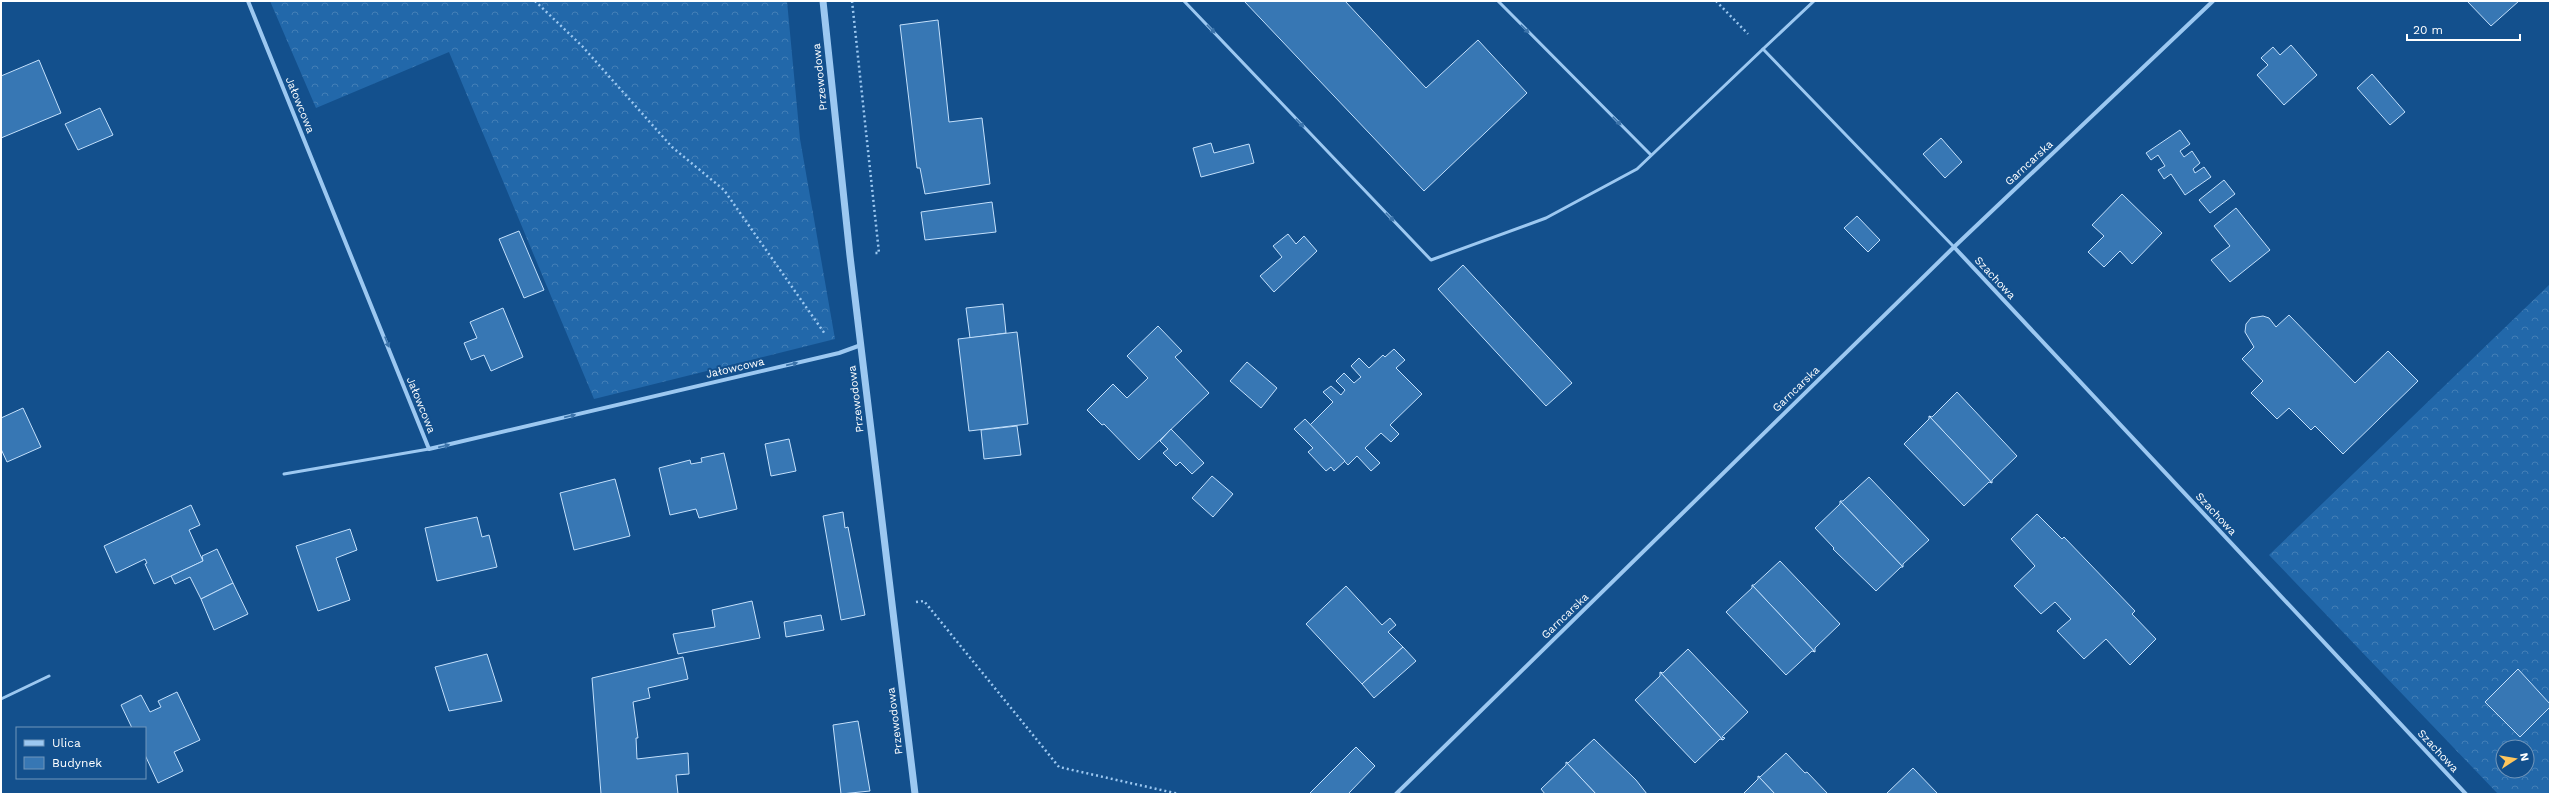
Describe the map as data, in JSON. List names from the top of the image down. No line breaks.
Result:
{"streets":{"street":["Przewodowa","Jałowcowa","Garncarska","Szachowa"]},"crossings":[["Przewodowa","Jałowcowa"],["Garncarska","Szachowa"]],"legend":["Ulica","Budynek"],"scale_bar":"20 m","north":"right"}
